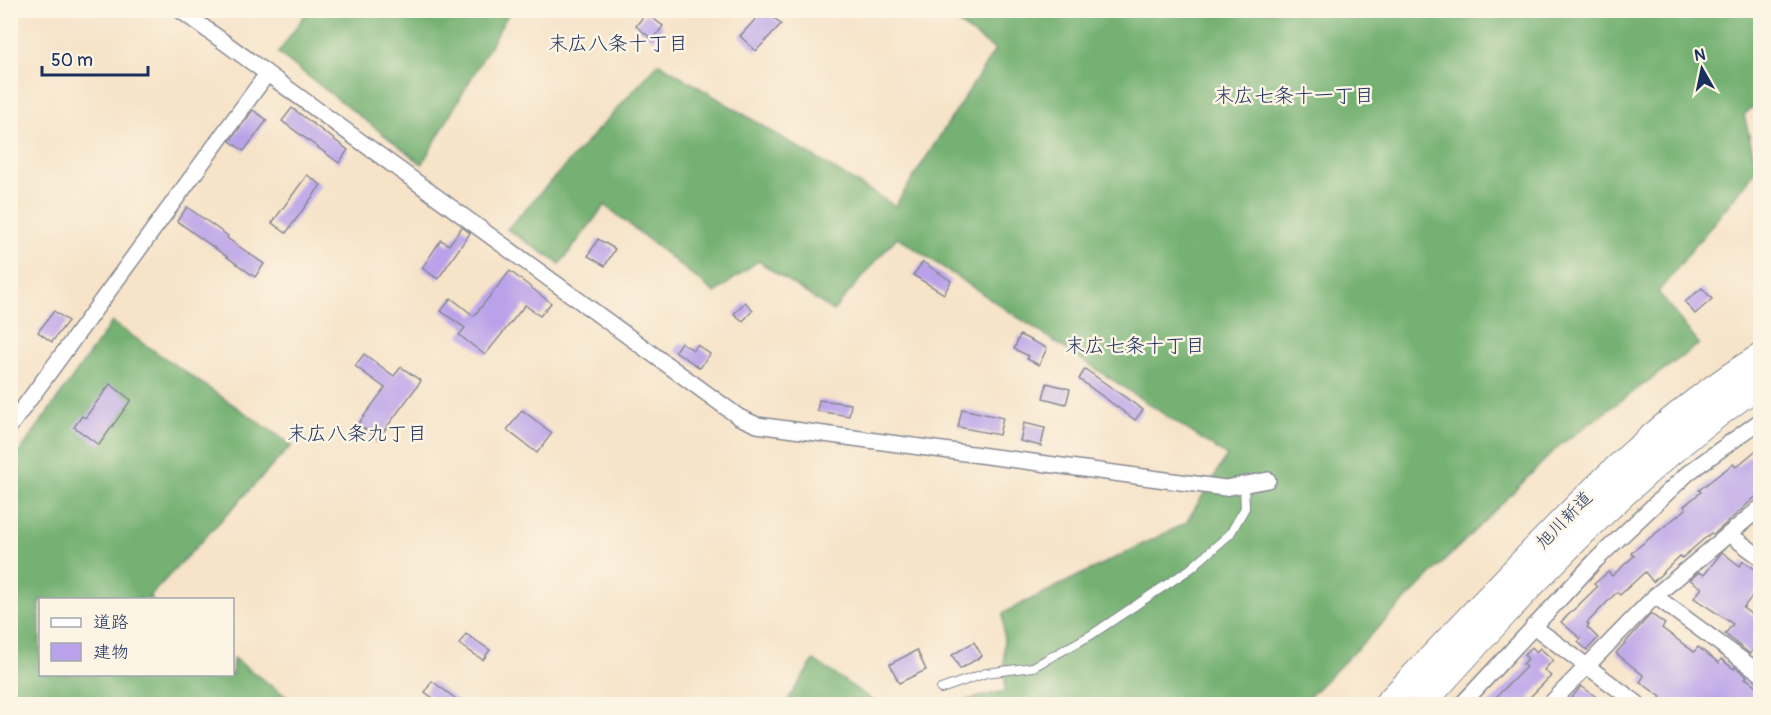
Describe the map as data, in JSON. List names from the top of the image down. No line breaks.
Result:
{"streets":{"highway":["旭川新道"]},"districts":["末広八条十丁目","末広七条十一丁目","末広七条十丁目","末広八条九丁目"],"legend":["道路","建物"],"scale_bar":"50 m","north":"top"}
